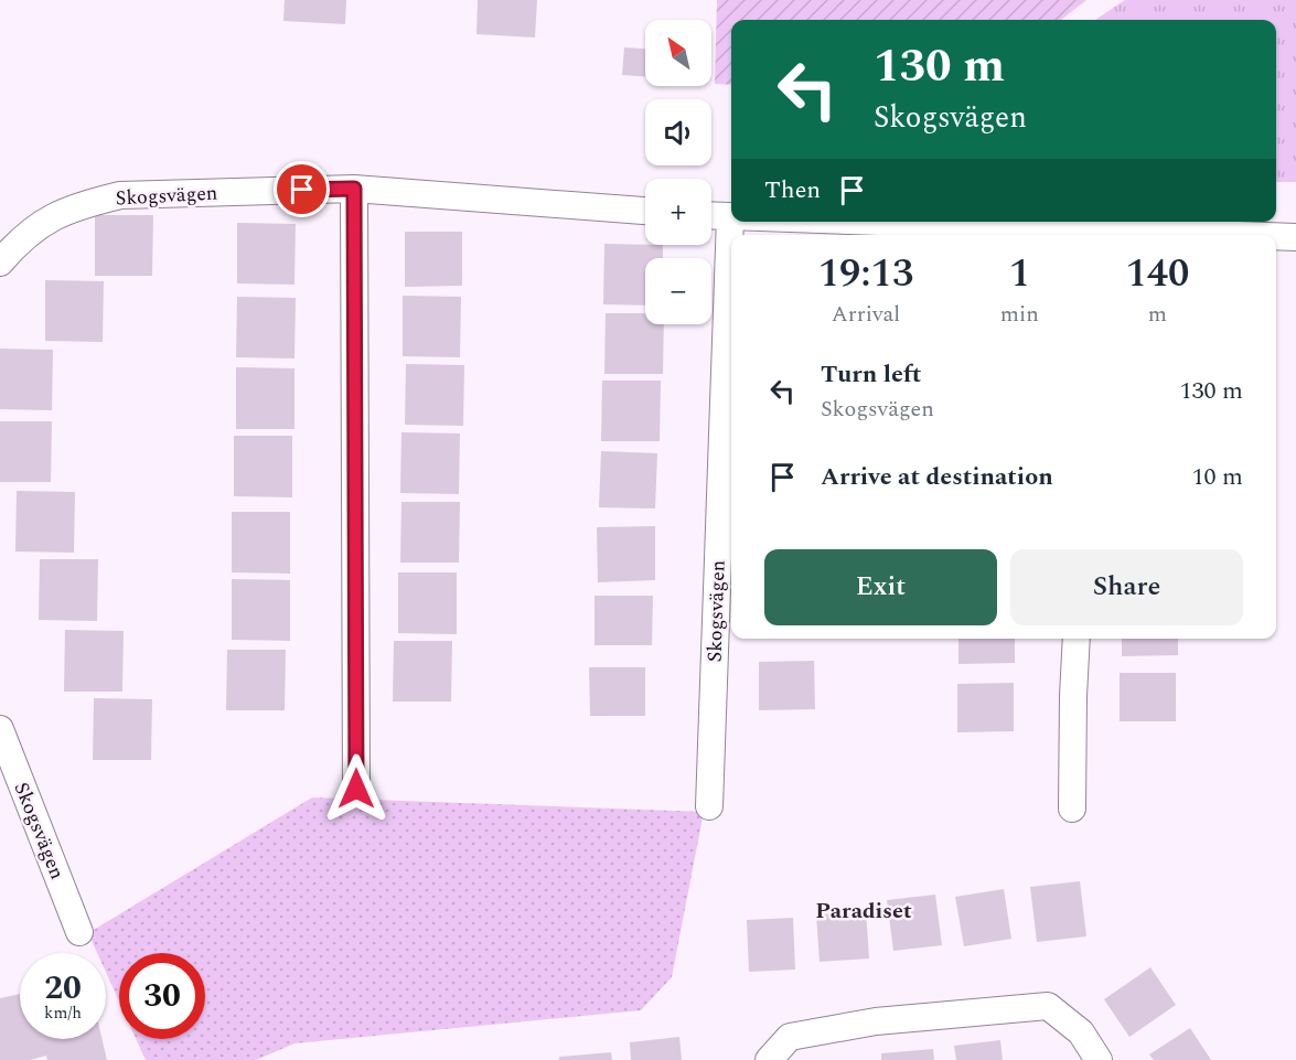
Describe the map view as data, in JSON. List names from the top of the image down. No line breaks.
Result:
{"streets":{"street":["Skogsvägen"]},"districts":["Paradiset"],"north":"top left","page":{"map_buttons":["+","−"],"turn":["130 m","Skogsvägen"],"then":"Then","eta":["19:13","Arrival","1","min","140","m"],"list":[{"name":"Turn left","note":"Skogsvägen","value":"130 m"},{"name":"Arrive at destination","value":"10 m"}],"buttons":["Exit","Share"],"speed":"20 km/h","limit":"30"}}
